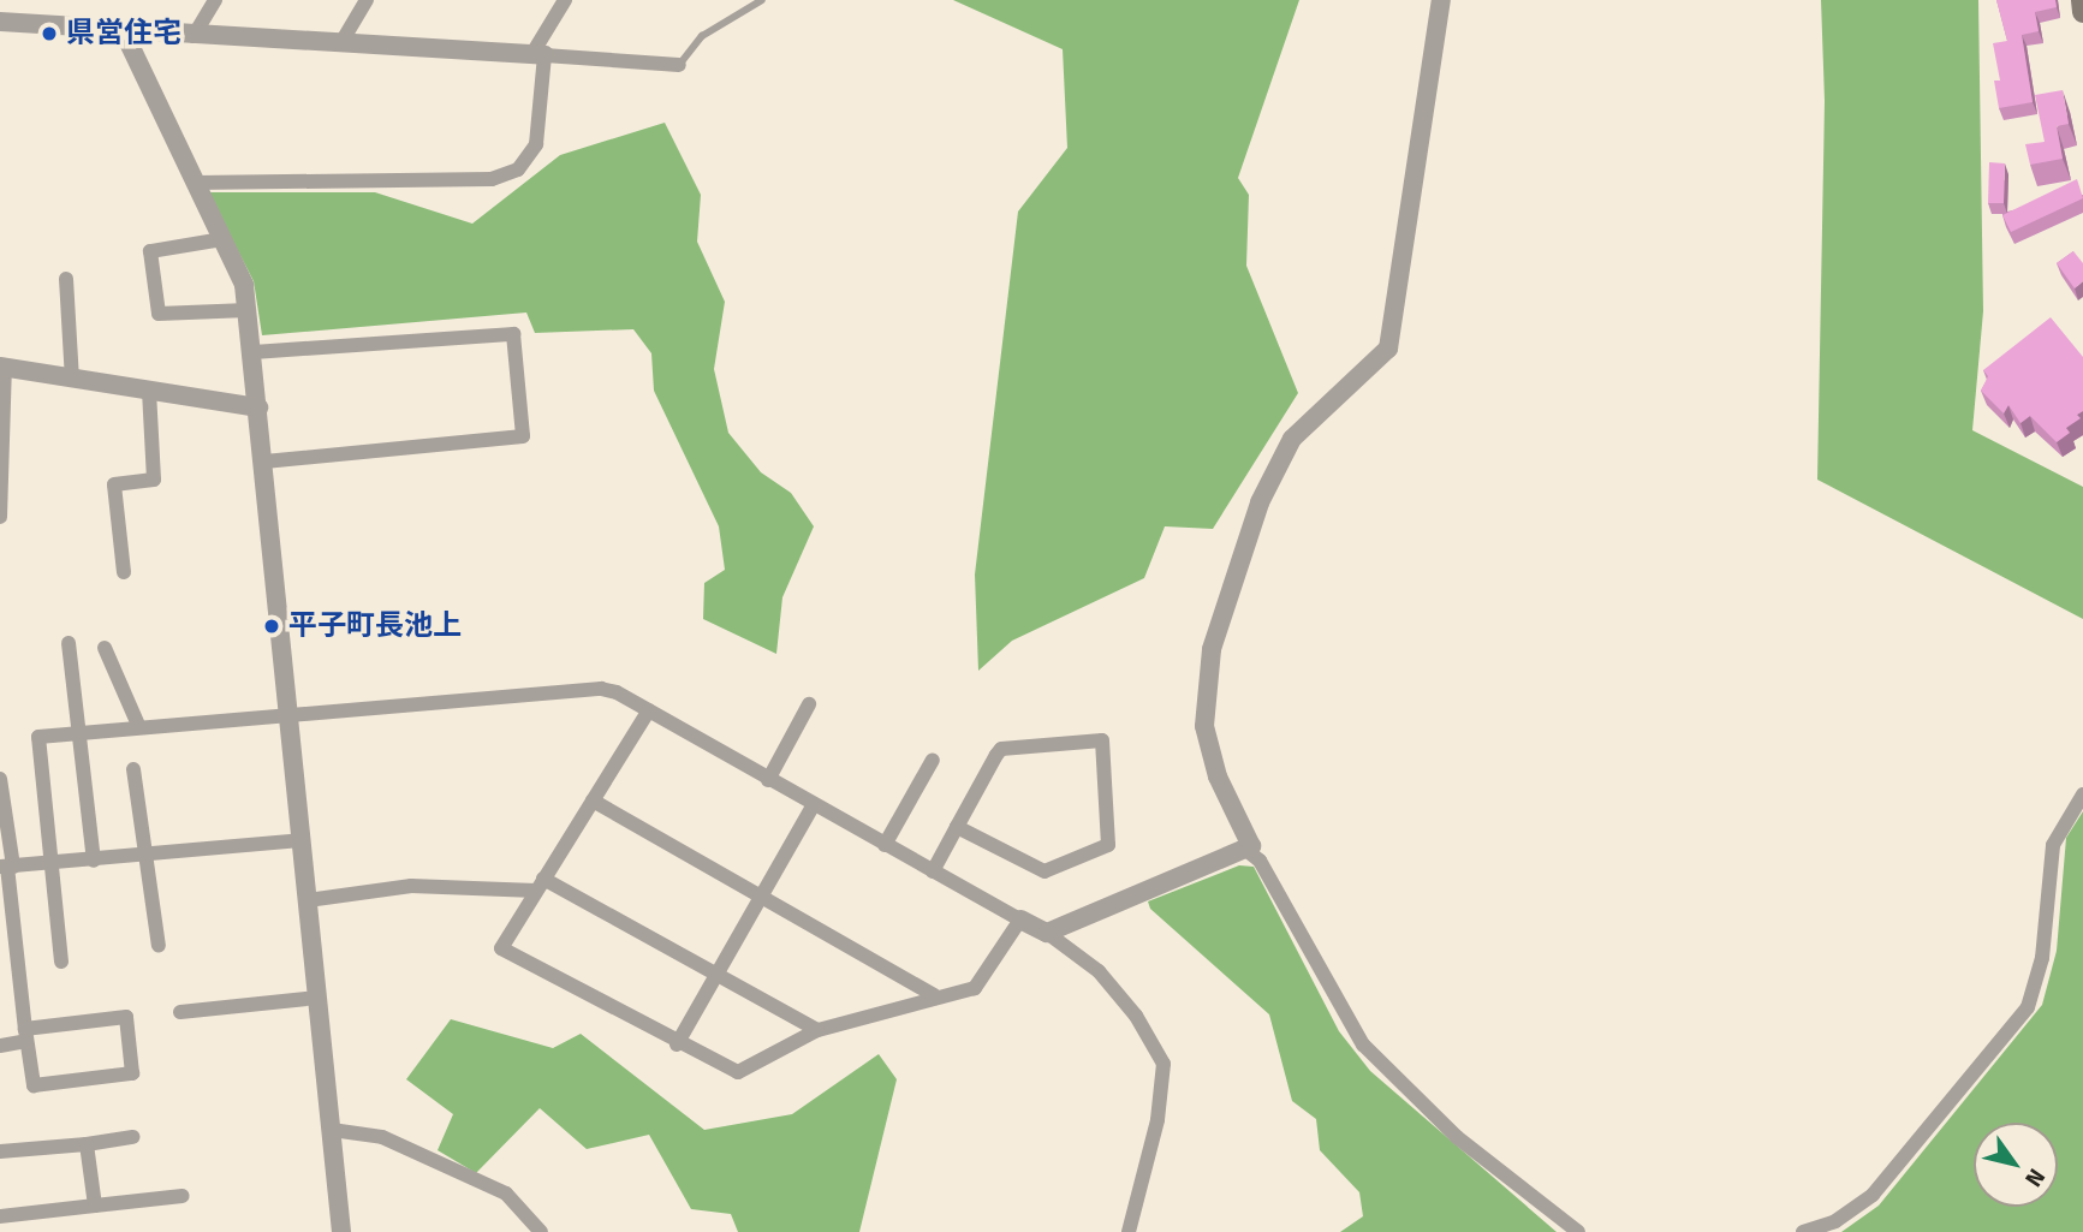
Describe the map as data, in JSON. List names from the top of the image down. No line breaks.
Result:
{"places":["県営住宅","平子町長池上"],"north":"bottom right"}
